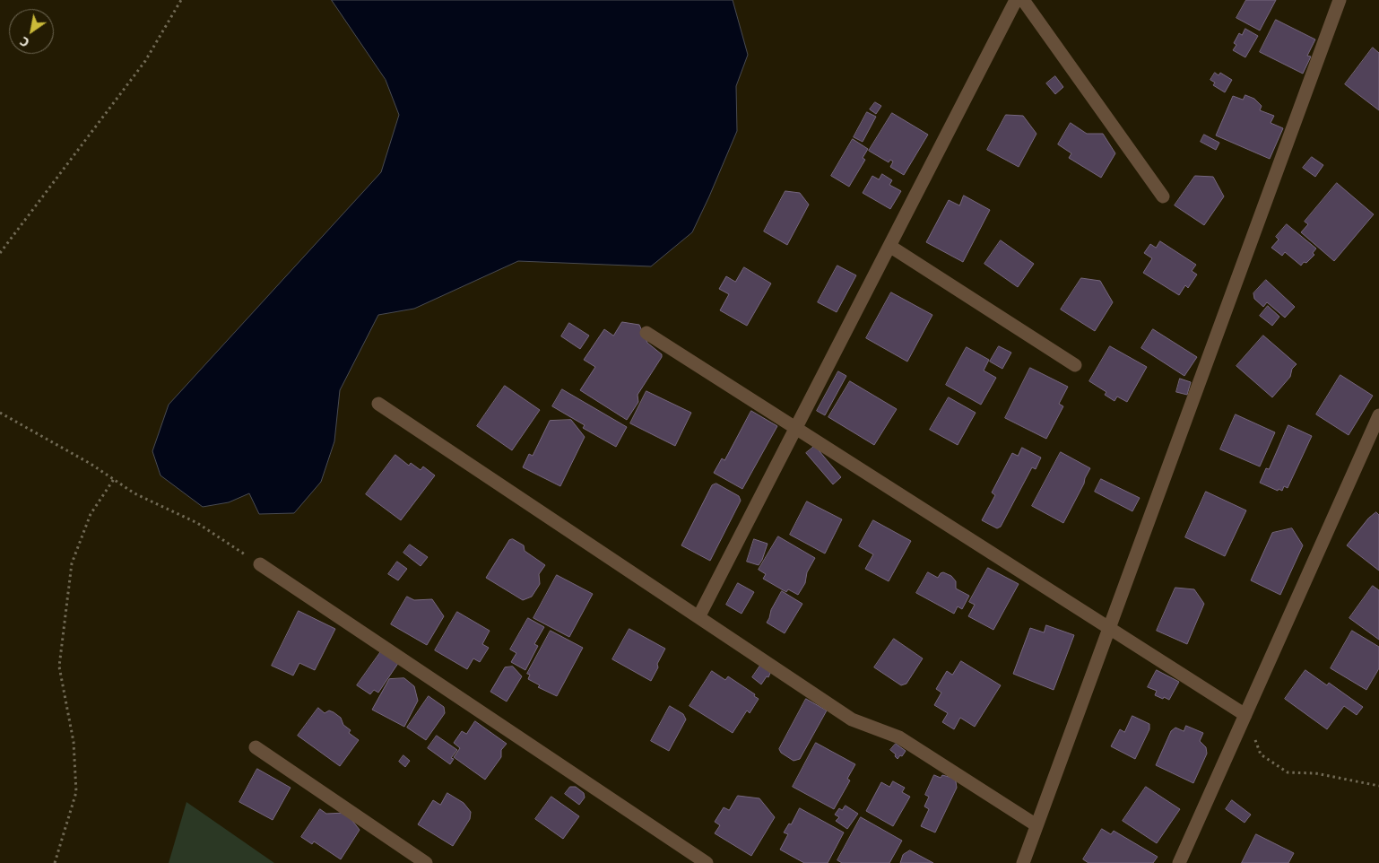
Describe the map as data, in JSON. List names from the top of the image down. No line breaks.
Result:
{"north":"bottom left"}
